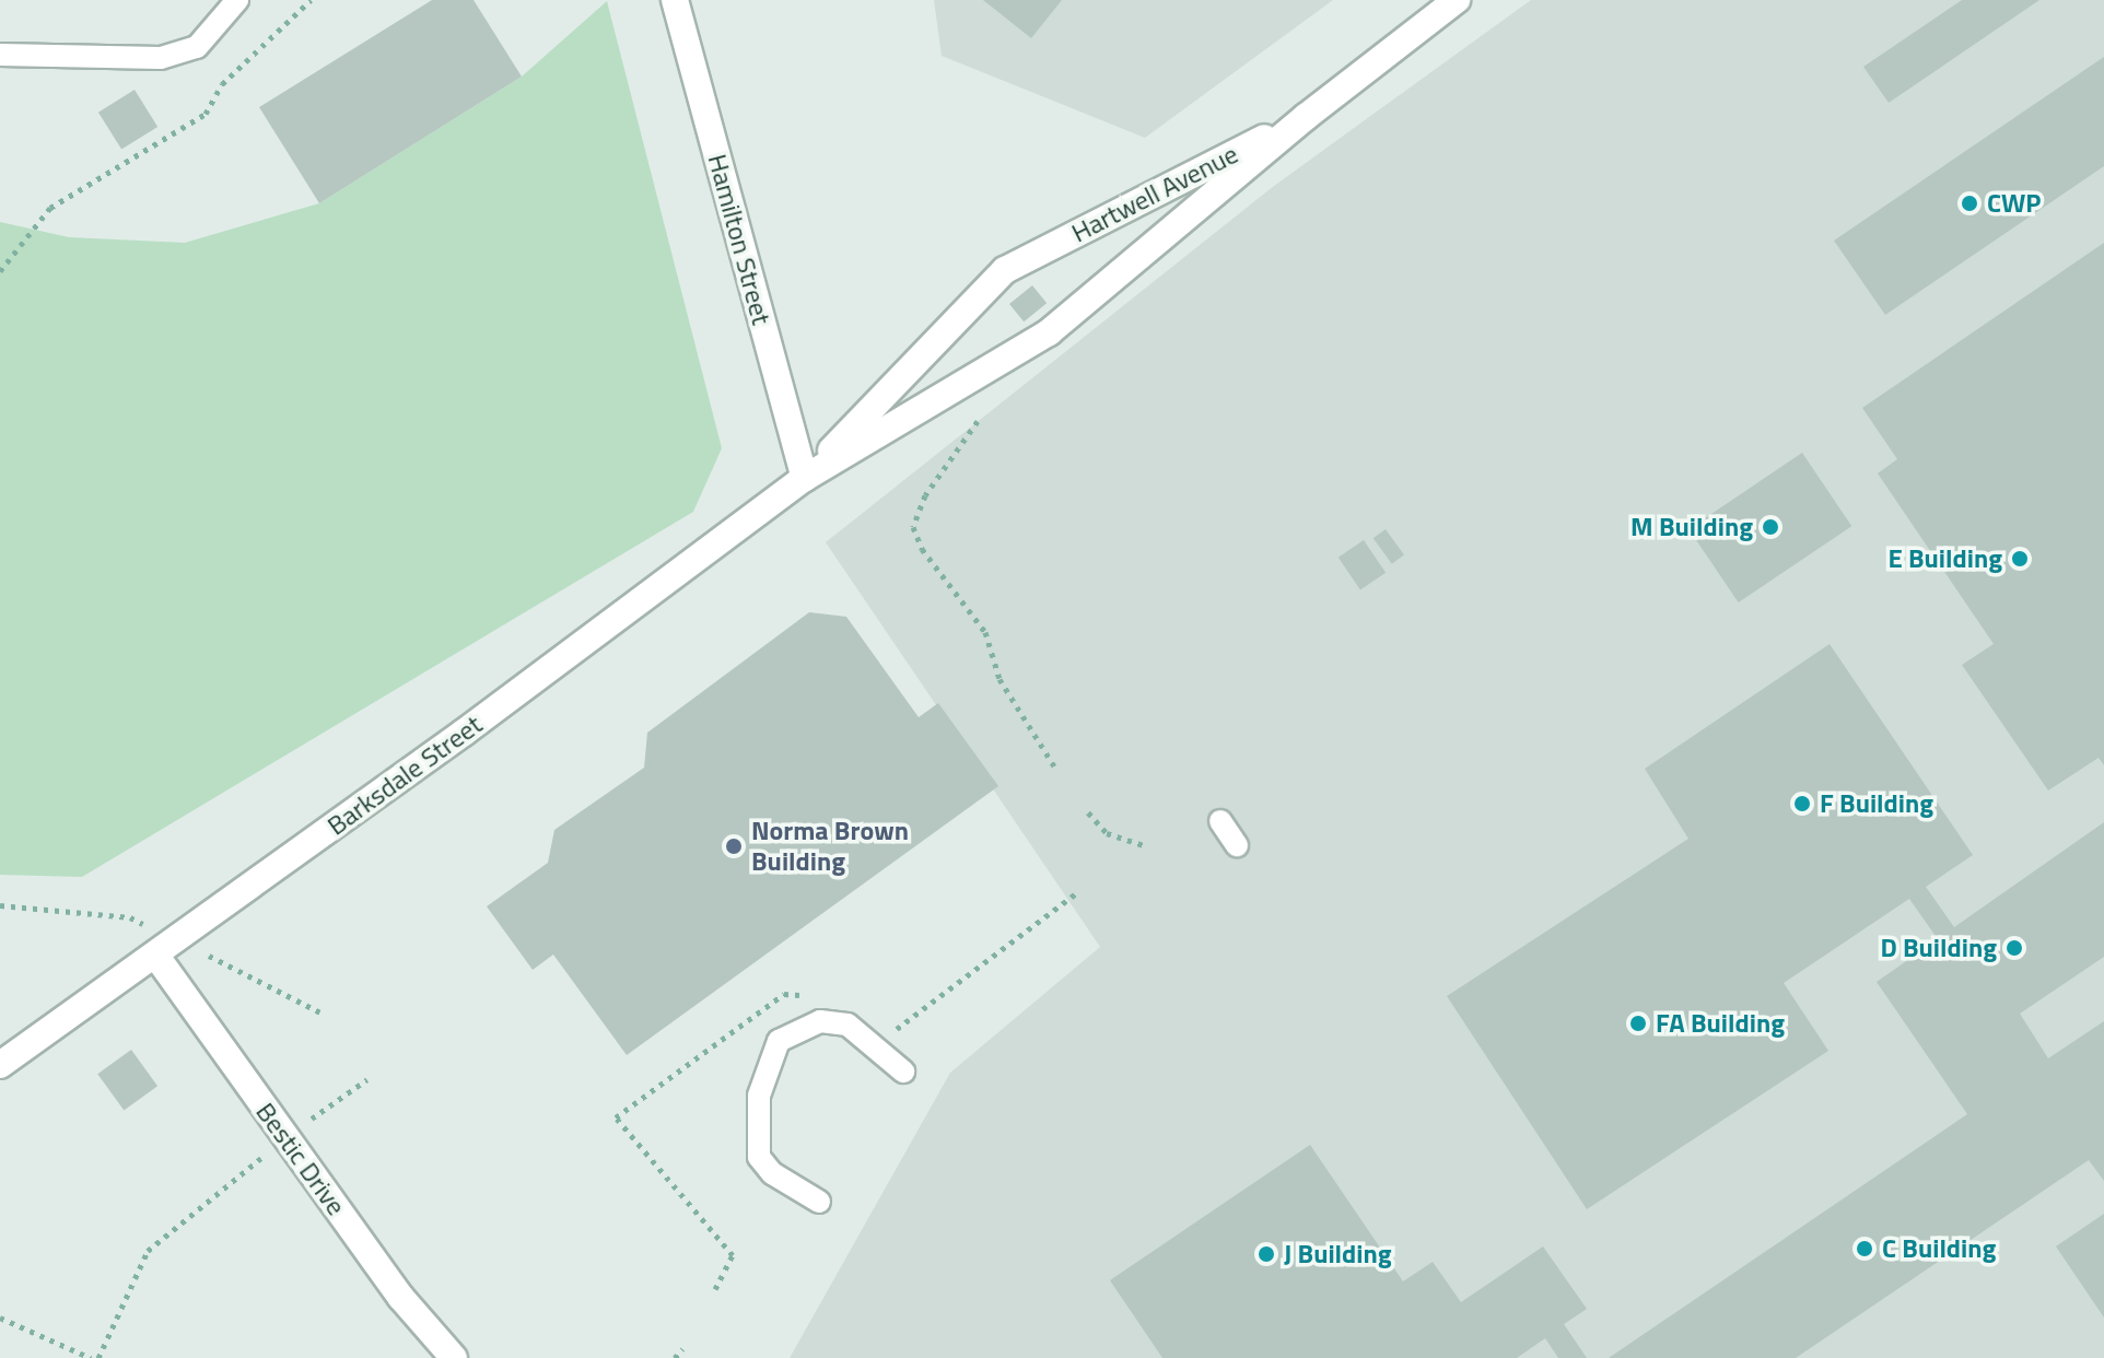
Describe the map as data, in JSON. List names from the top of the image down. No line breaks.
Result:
{"streets":{"street":["Hartwell Avenue","Hamilton Street","Barksdale Street","Bestic Drive"]},"crossings":[["Hartwell Avenue","Barksdale Street"],["Hamilton Street","Barksdale Street"],["Barksdale Street","Bestic Drive"]],"places":["CWP","M Building","E Building","F Building","Norma Brown Building","D Building","FA Building","C Building","J Building"]}
